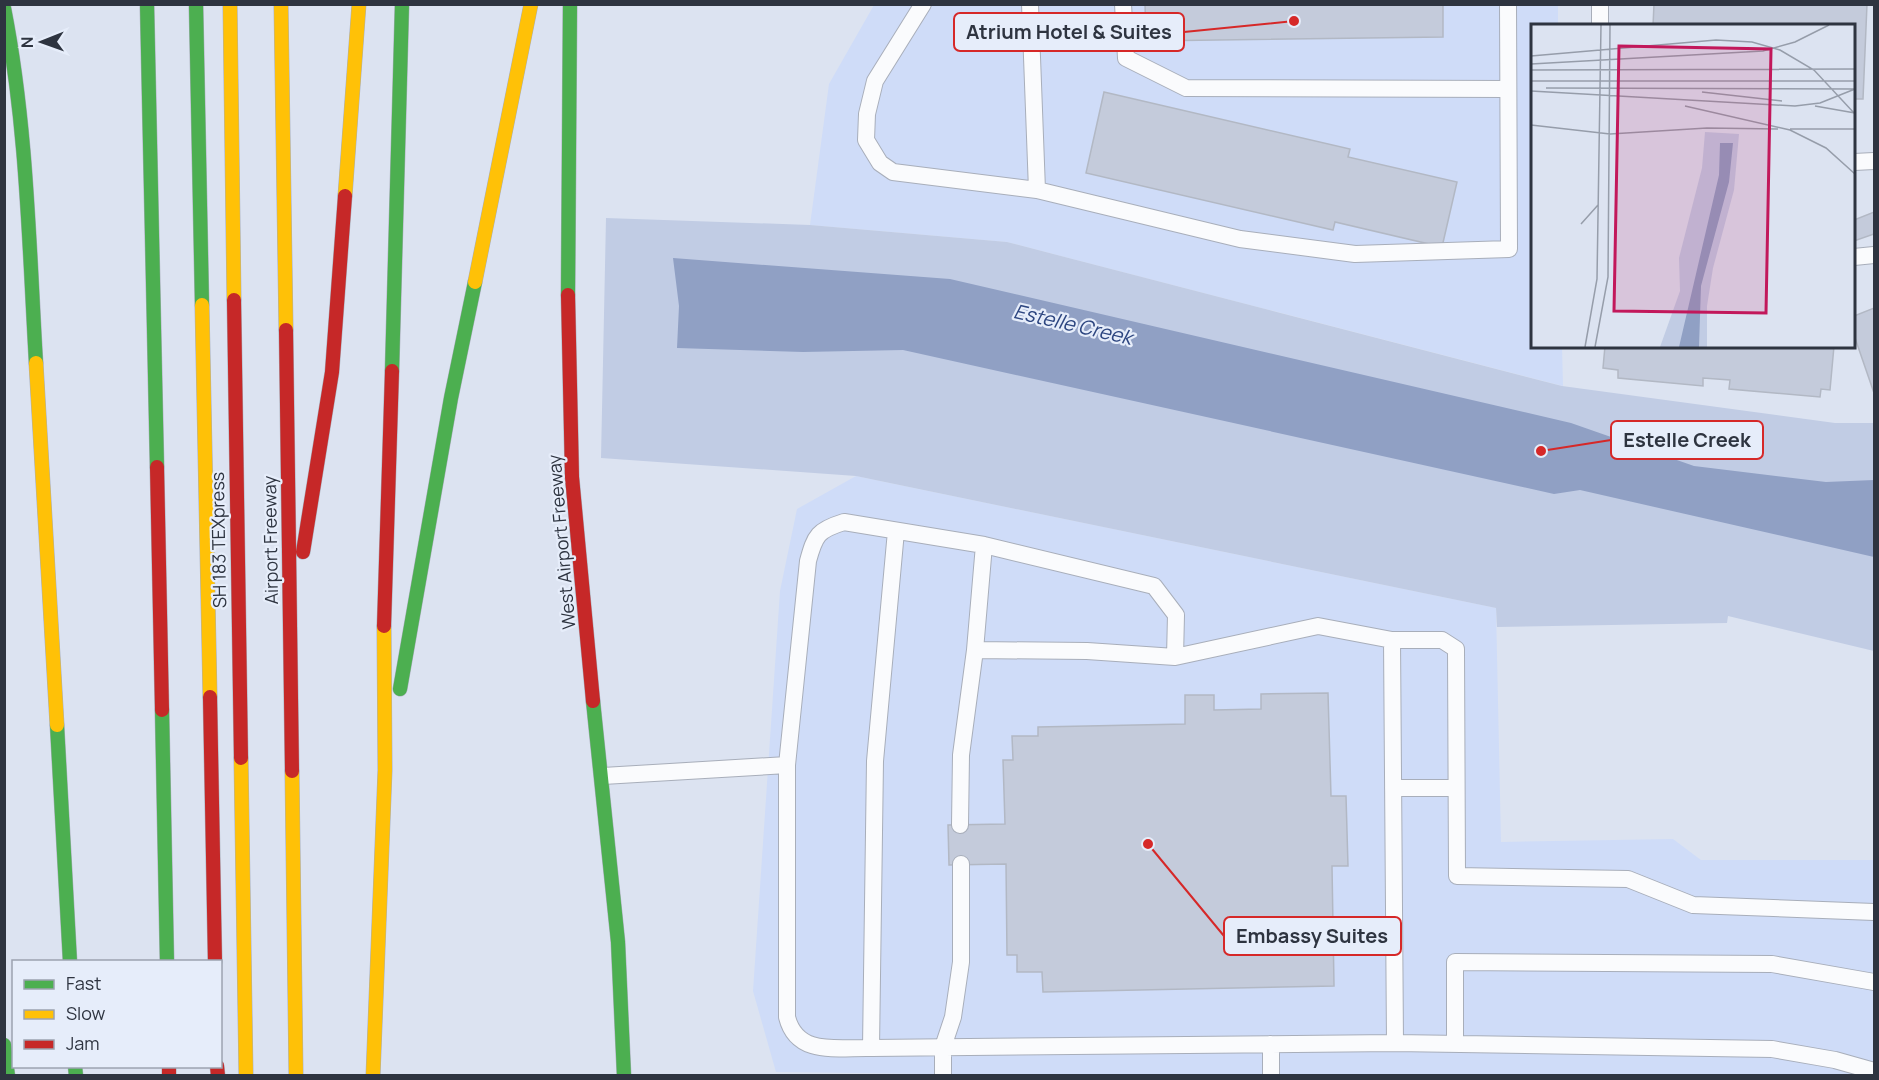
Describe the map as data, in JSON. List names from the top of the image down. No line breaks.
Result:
{"streets":{"main road":["SH 183 TEXpress","Airport Freeway","West Airport Freeway"]},"water":["Estelle Creek"],"places":["Atrium Hotel & Suites","Estelle Creek","Embassy Suites"],"legend":["Fast","Slow","Jam"],"north":"left"}
